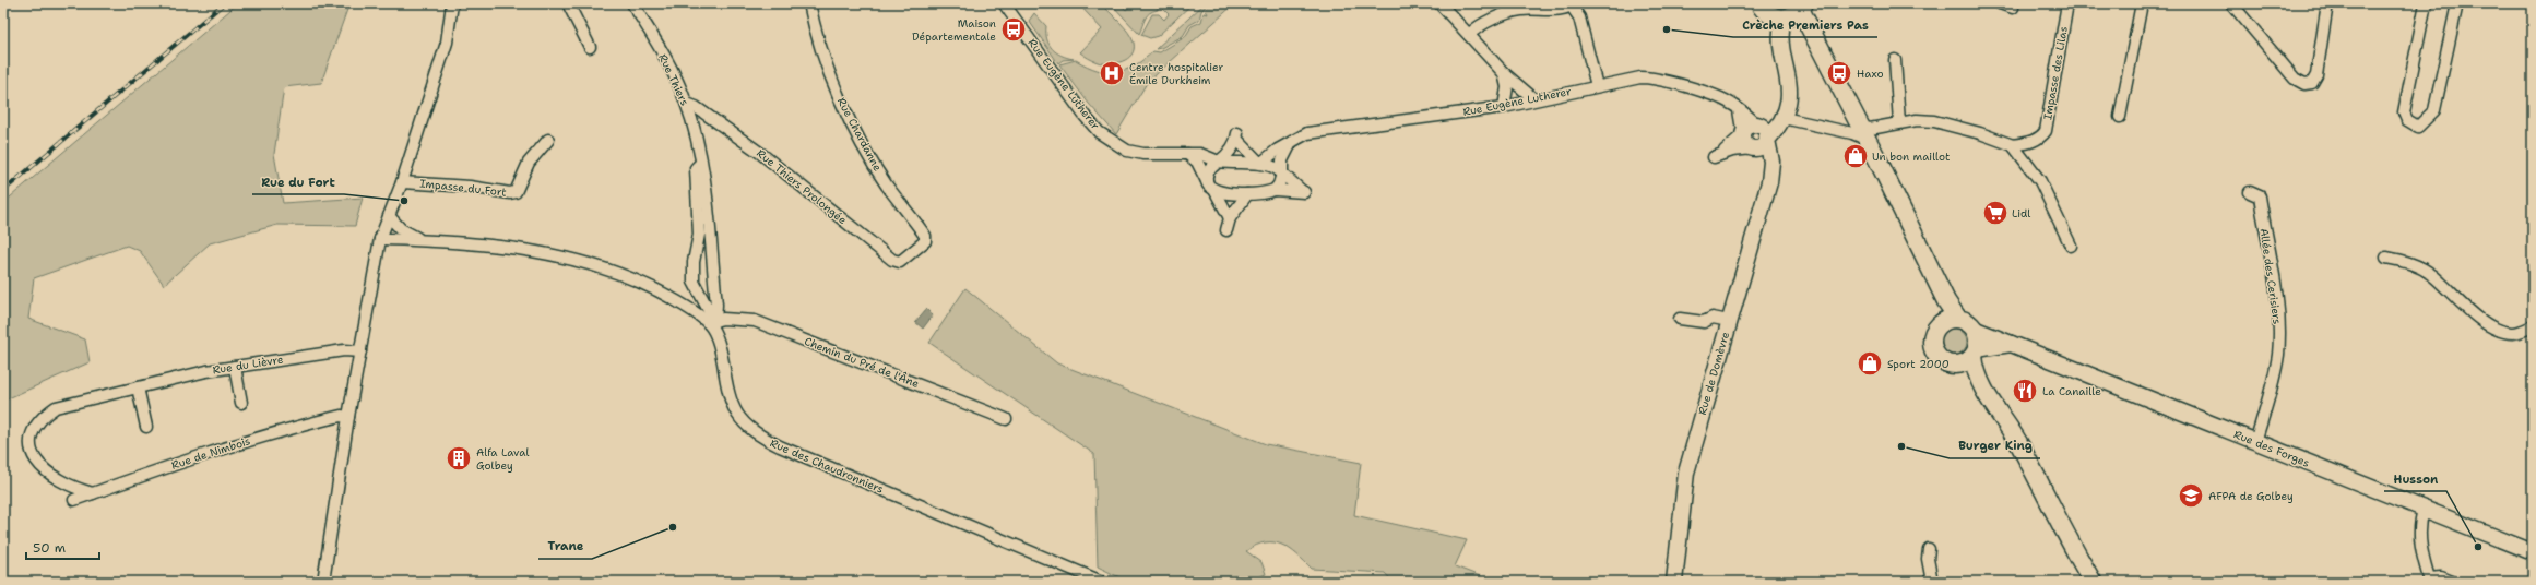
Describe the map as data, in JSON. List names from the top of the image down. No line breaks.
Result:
{"streets":{"street":["Impasse des Lilas","Rue Thiers","Rue Eugène Lutherer","Rue Chardanne","Rue Thiers Prolongée","Impasse du Fort","Allée des Cerisiers","Chemin du Pré de l'Âne","Rue du Lièvre","Rue de Domèvre","Rue des Forges","Rue de Nimbois","Rue des Chaudronniers"]},"crossings":[["Rue Thiers","Rue Thiers Prolongée"],["Rue Thiers","Chemin du Pré de l'Âne"],["Rue Thiers","Rue des Chaudronniers"],["Rue Eugène Lutherer","Rue de Domèvre"],["Rue Chardanne","Rue Thiers Prolongée"],["Allée des Cerisiers","Rue des Forges"],["Chemin du Pré de l'Âne","Rue des Chaudronniers"],["Rue du Lièvre","Rue de Nimbois"]],"places":{"bus stop":["Maison Départementale","Haxo"],"other":["Crèche Premiers Pas","Rue du Fort","Burger King","Trane","Husson"],"hospital":["Centre hospitalier Émile Durkheim"],"shop":["Un bon maillot","Sport 2000"],"supermarket":["Lidl"],"restaurant":["La Canaille"],"building":["Alfa Laval Golbey"],"school or university":["AFPA de Golbey"]},"scale_bar":"50 m"}
